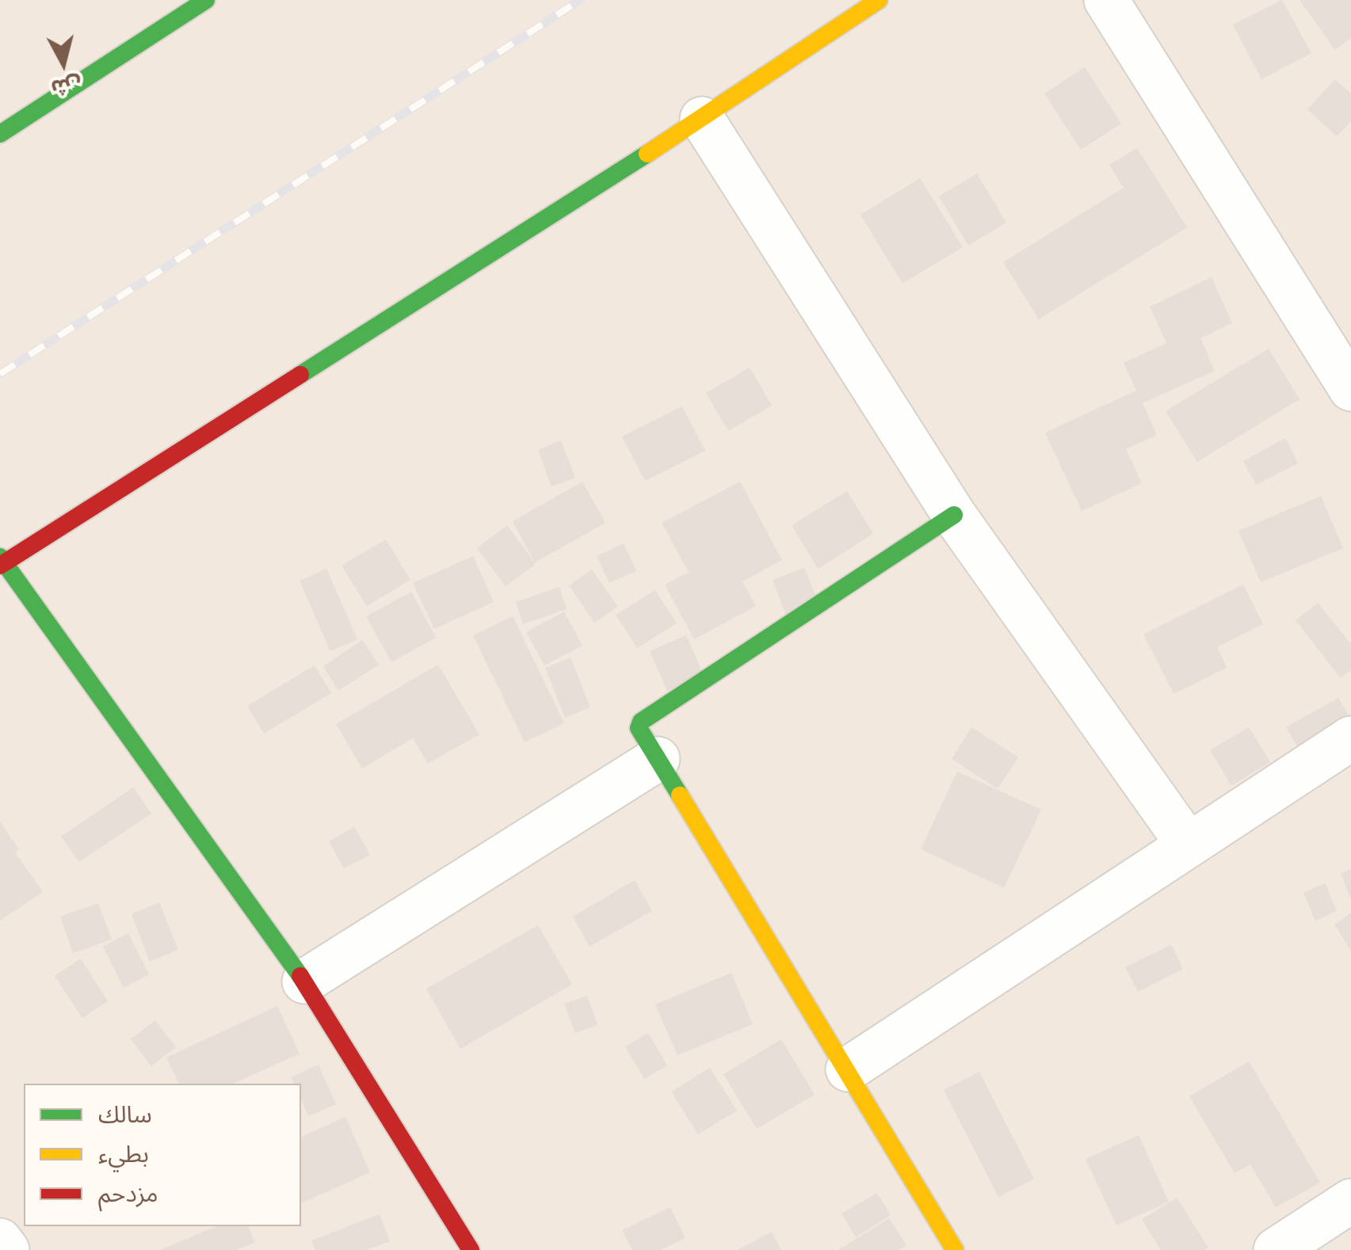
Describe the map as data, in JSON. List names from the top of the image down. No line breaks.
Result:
{"legend":["سالك","بطيء","مزدحم"],"north":"bottom"}
